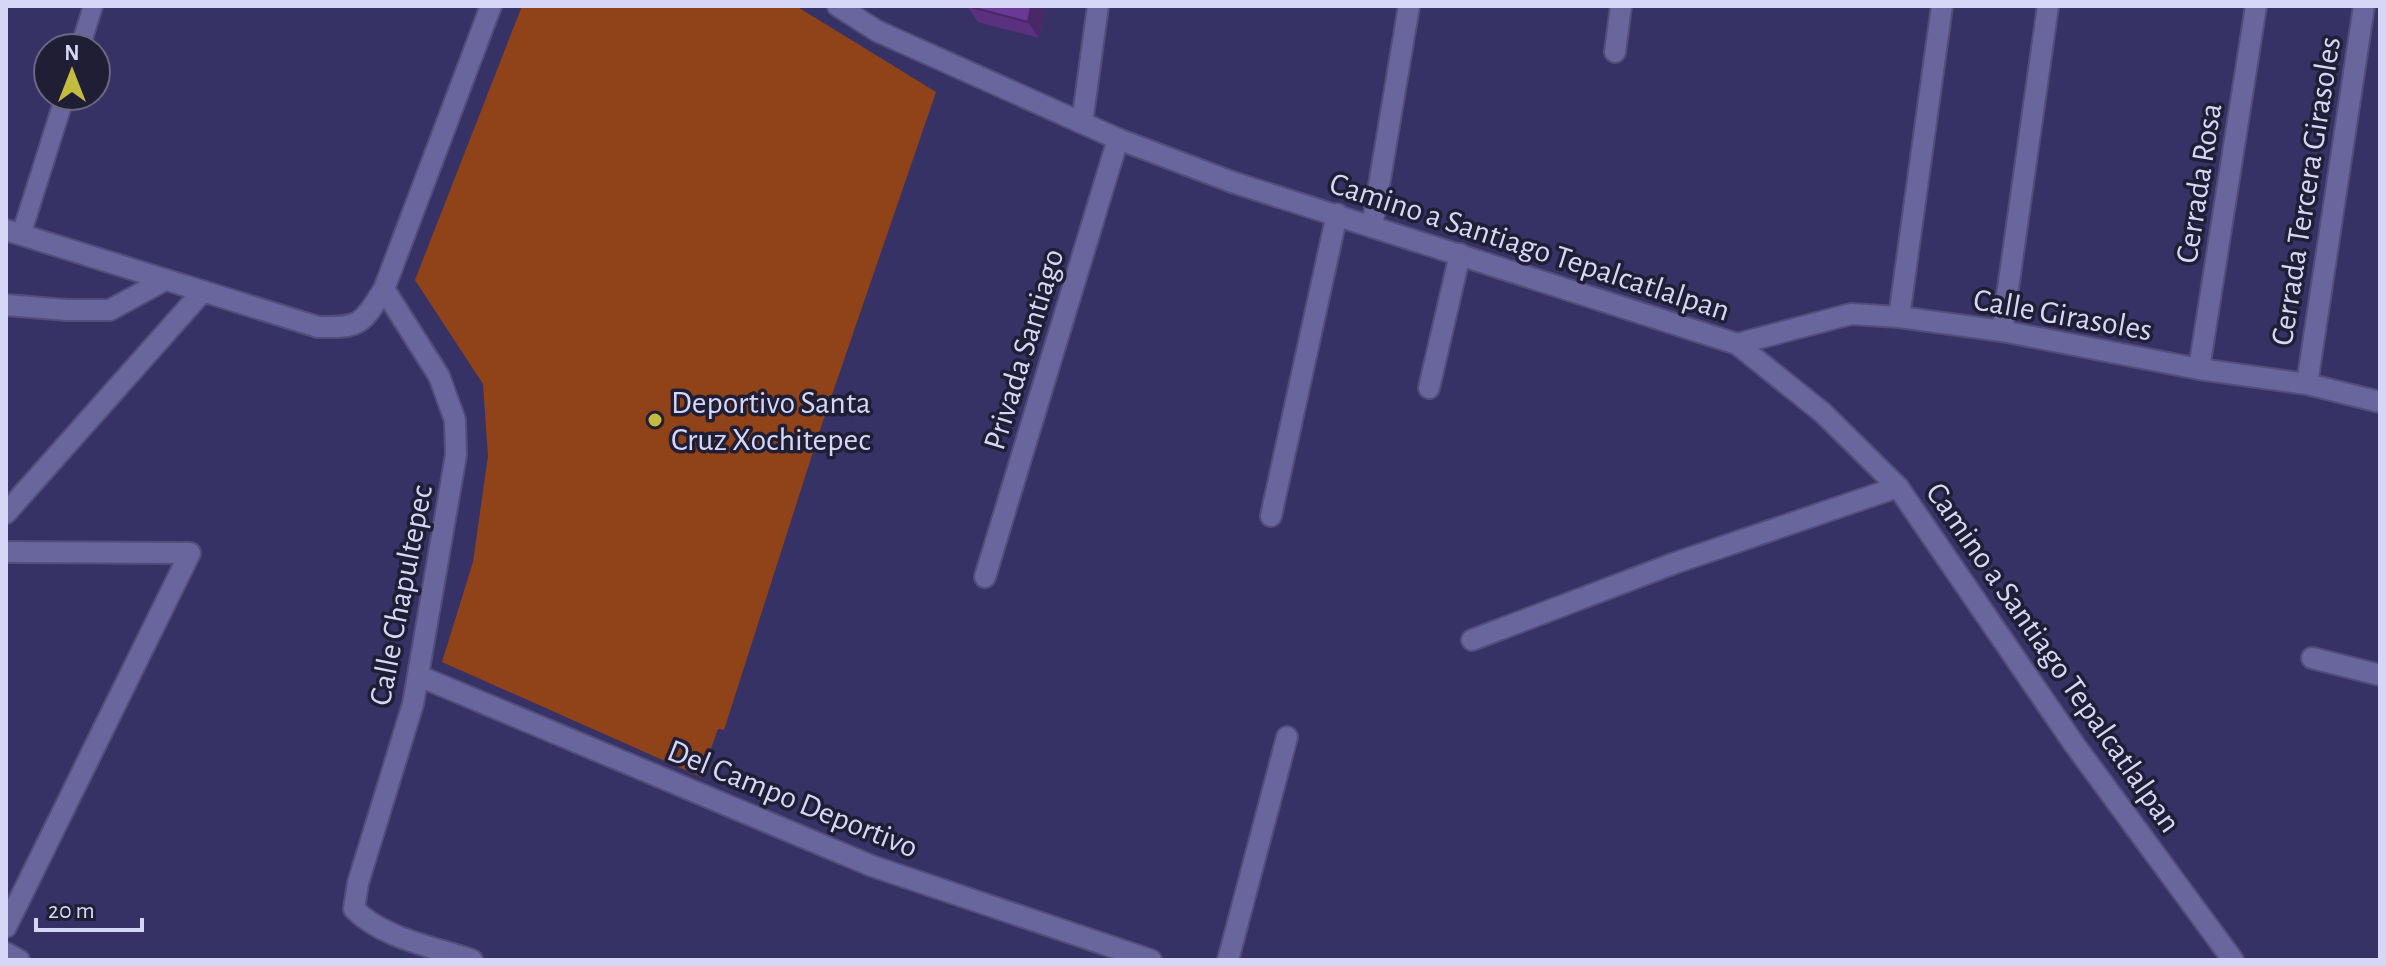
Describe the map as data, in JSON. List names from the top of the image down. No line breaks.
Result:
{"streets":{"street":["Cerrada Rosa","Cerrada Tercera Girasoles","Camino a Santiago Tepalcatlalpan","Calle Girasoles","Privada Santiago","Calle Chapultepec","Del Campo Deportivo"]},"crossings":[["Cerrada Rosa","Calle Girasoles"],["Cerrada Tercera Girasoles","Calle Girasoles"],["Camino a Santiago Tepalcatlalpan","Calle Girasoles"],["Camino a Santiago Tepalcatlalpan","Privada Santiago"],["Calle Chapultepec","Del Campo Deportivo"]],"places":["Deportivo Santa Cruz Xochitepec"],"scale_bar":"20 m","north":"top"}
